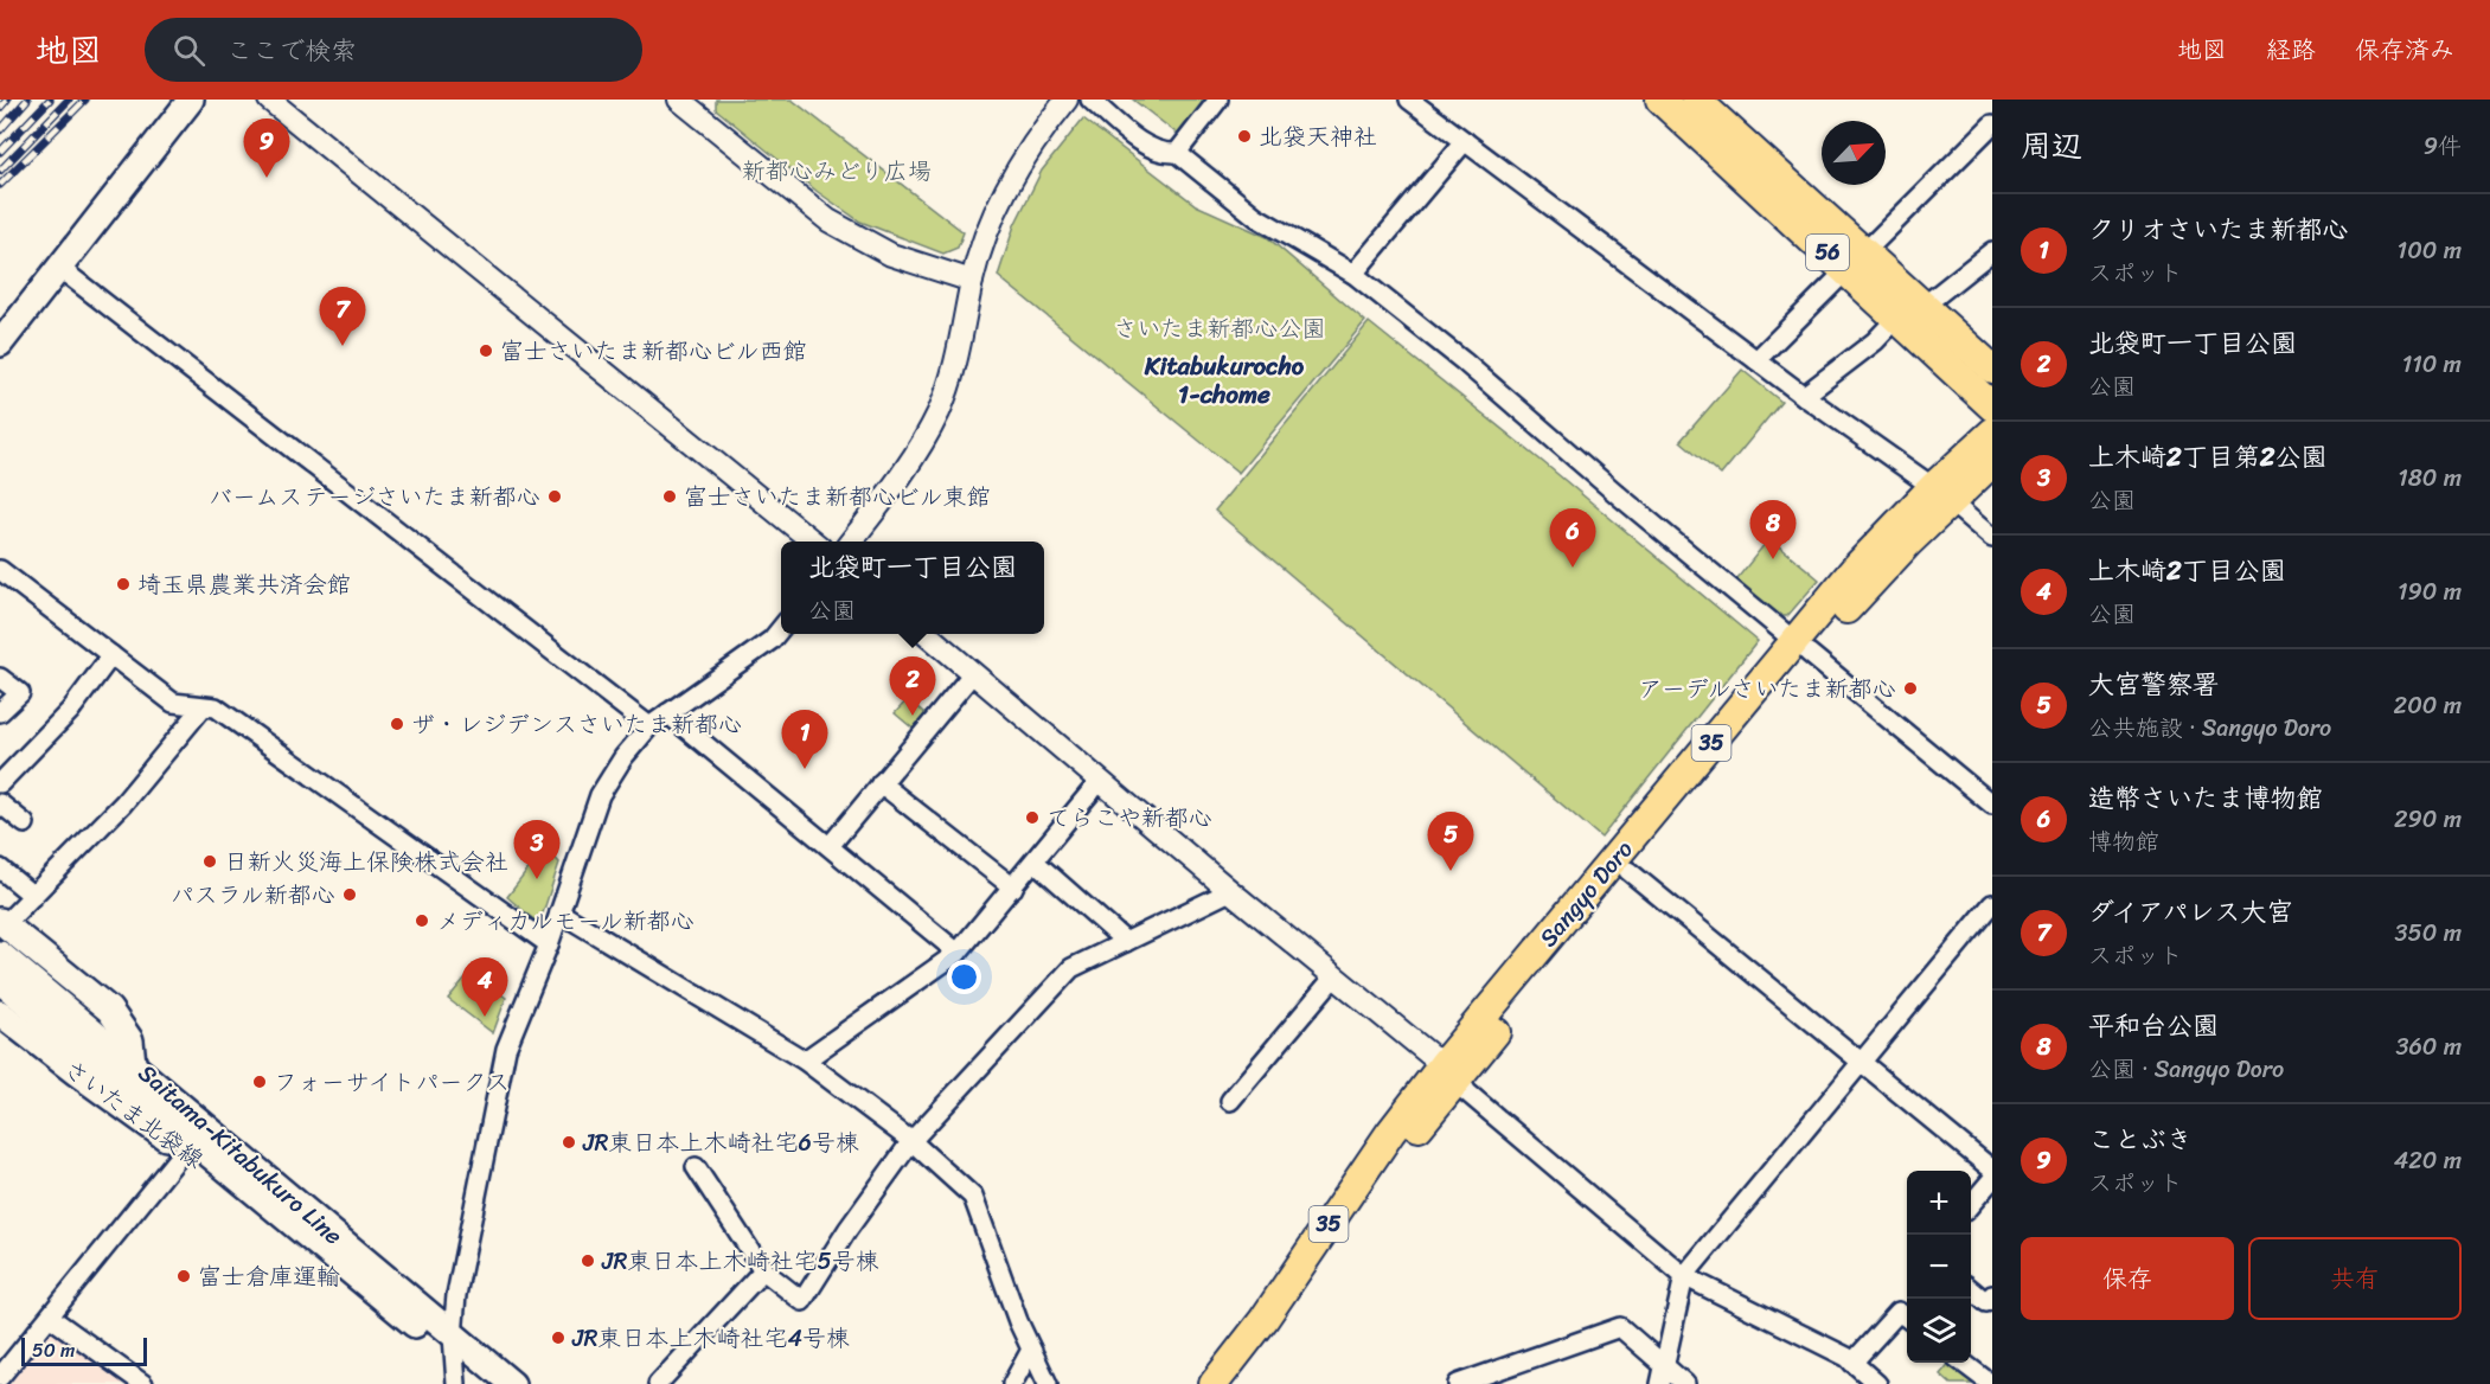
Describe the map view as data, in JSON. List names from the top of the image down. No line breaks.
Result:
{"streets":{"main road":["56","35","Sangyo Doro","さいたま北袋線","Saitama-Kitabukuro Line"]},"crossings":[["さいたま北袋線","Saitama-Kitabukuro Line"]],"districts":["Kitabukurocho 1-chome"],"parks":["新都心みどり広場","さいたま新都心公園"],"places":["北袋天神社","富士さいたま新都心ビル西館","バームステージさいたま新都心","富士さいたま新都心ビル東館","埼玉県農業共済会館","アーデルさいたま新都心","ザ・レジデンスさいたま新都心","てらこや新都心","日新火災海上保険株式会社","パスラル新都心","メディカルモール新都心","フォーサイトパークス","JR東日本上木崎社宅6号棟","JR東日本上木崎社宅5号棟","富士倉庫運輸","JR東日本上木崎社宅4号棟"],"scale_bar":"50 m","north":"top right","page":{"header":"地図","search":"ここで検索","nav":["地図","経路","保存済み"],"heading":["周辺","9件"],"pins":["9","7","8","6","2","1","5","3","4"],"list":[{"mark":"1","name":"クリオさいたま新都心","note":"スポット","value":"100 m"},{"mark":"2","name":"北袋町一丁目公園","note":"公園","value":"110 m"},{"mark":"3","name":"上木崎2丁目第2公園","note":"公園","value":"180 m"},{"mark":"4","name":"上木崎2丁目公園","note":"公園","value":"190 m"},{"mark":"5","name":"大宮警察署","note":"公共施設 · Sangyo Doro","value":"200 m"},{"mark":"6","name":"造幣さいたま博物館","note":"博物館","value":"290 m"},{"mark":"7","name":"ダイアパレス大宮","note":"スポット","value":"350 m"},{"mark":"8","name":"平和台公園","note":"公園 · Sangyo Doro","value":"360 m"},{"mark":"9","name":"ことぶき","note":"スポット","value":"420 m"}],"popup":["北袋町一丁目公園","公園"],"map_buttons":["+","−"],"buttons":["保存","共有"],"scale":"50 m"}}
